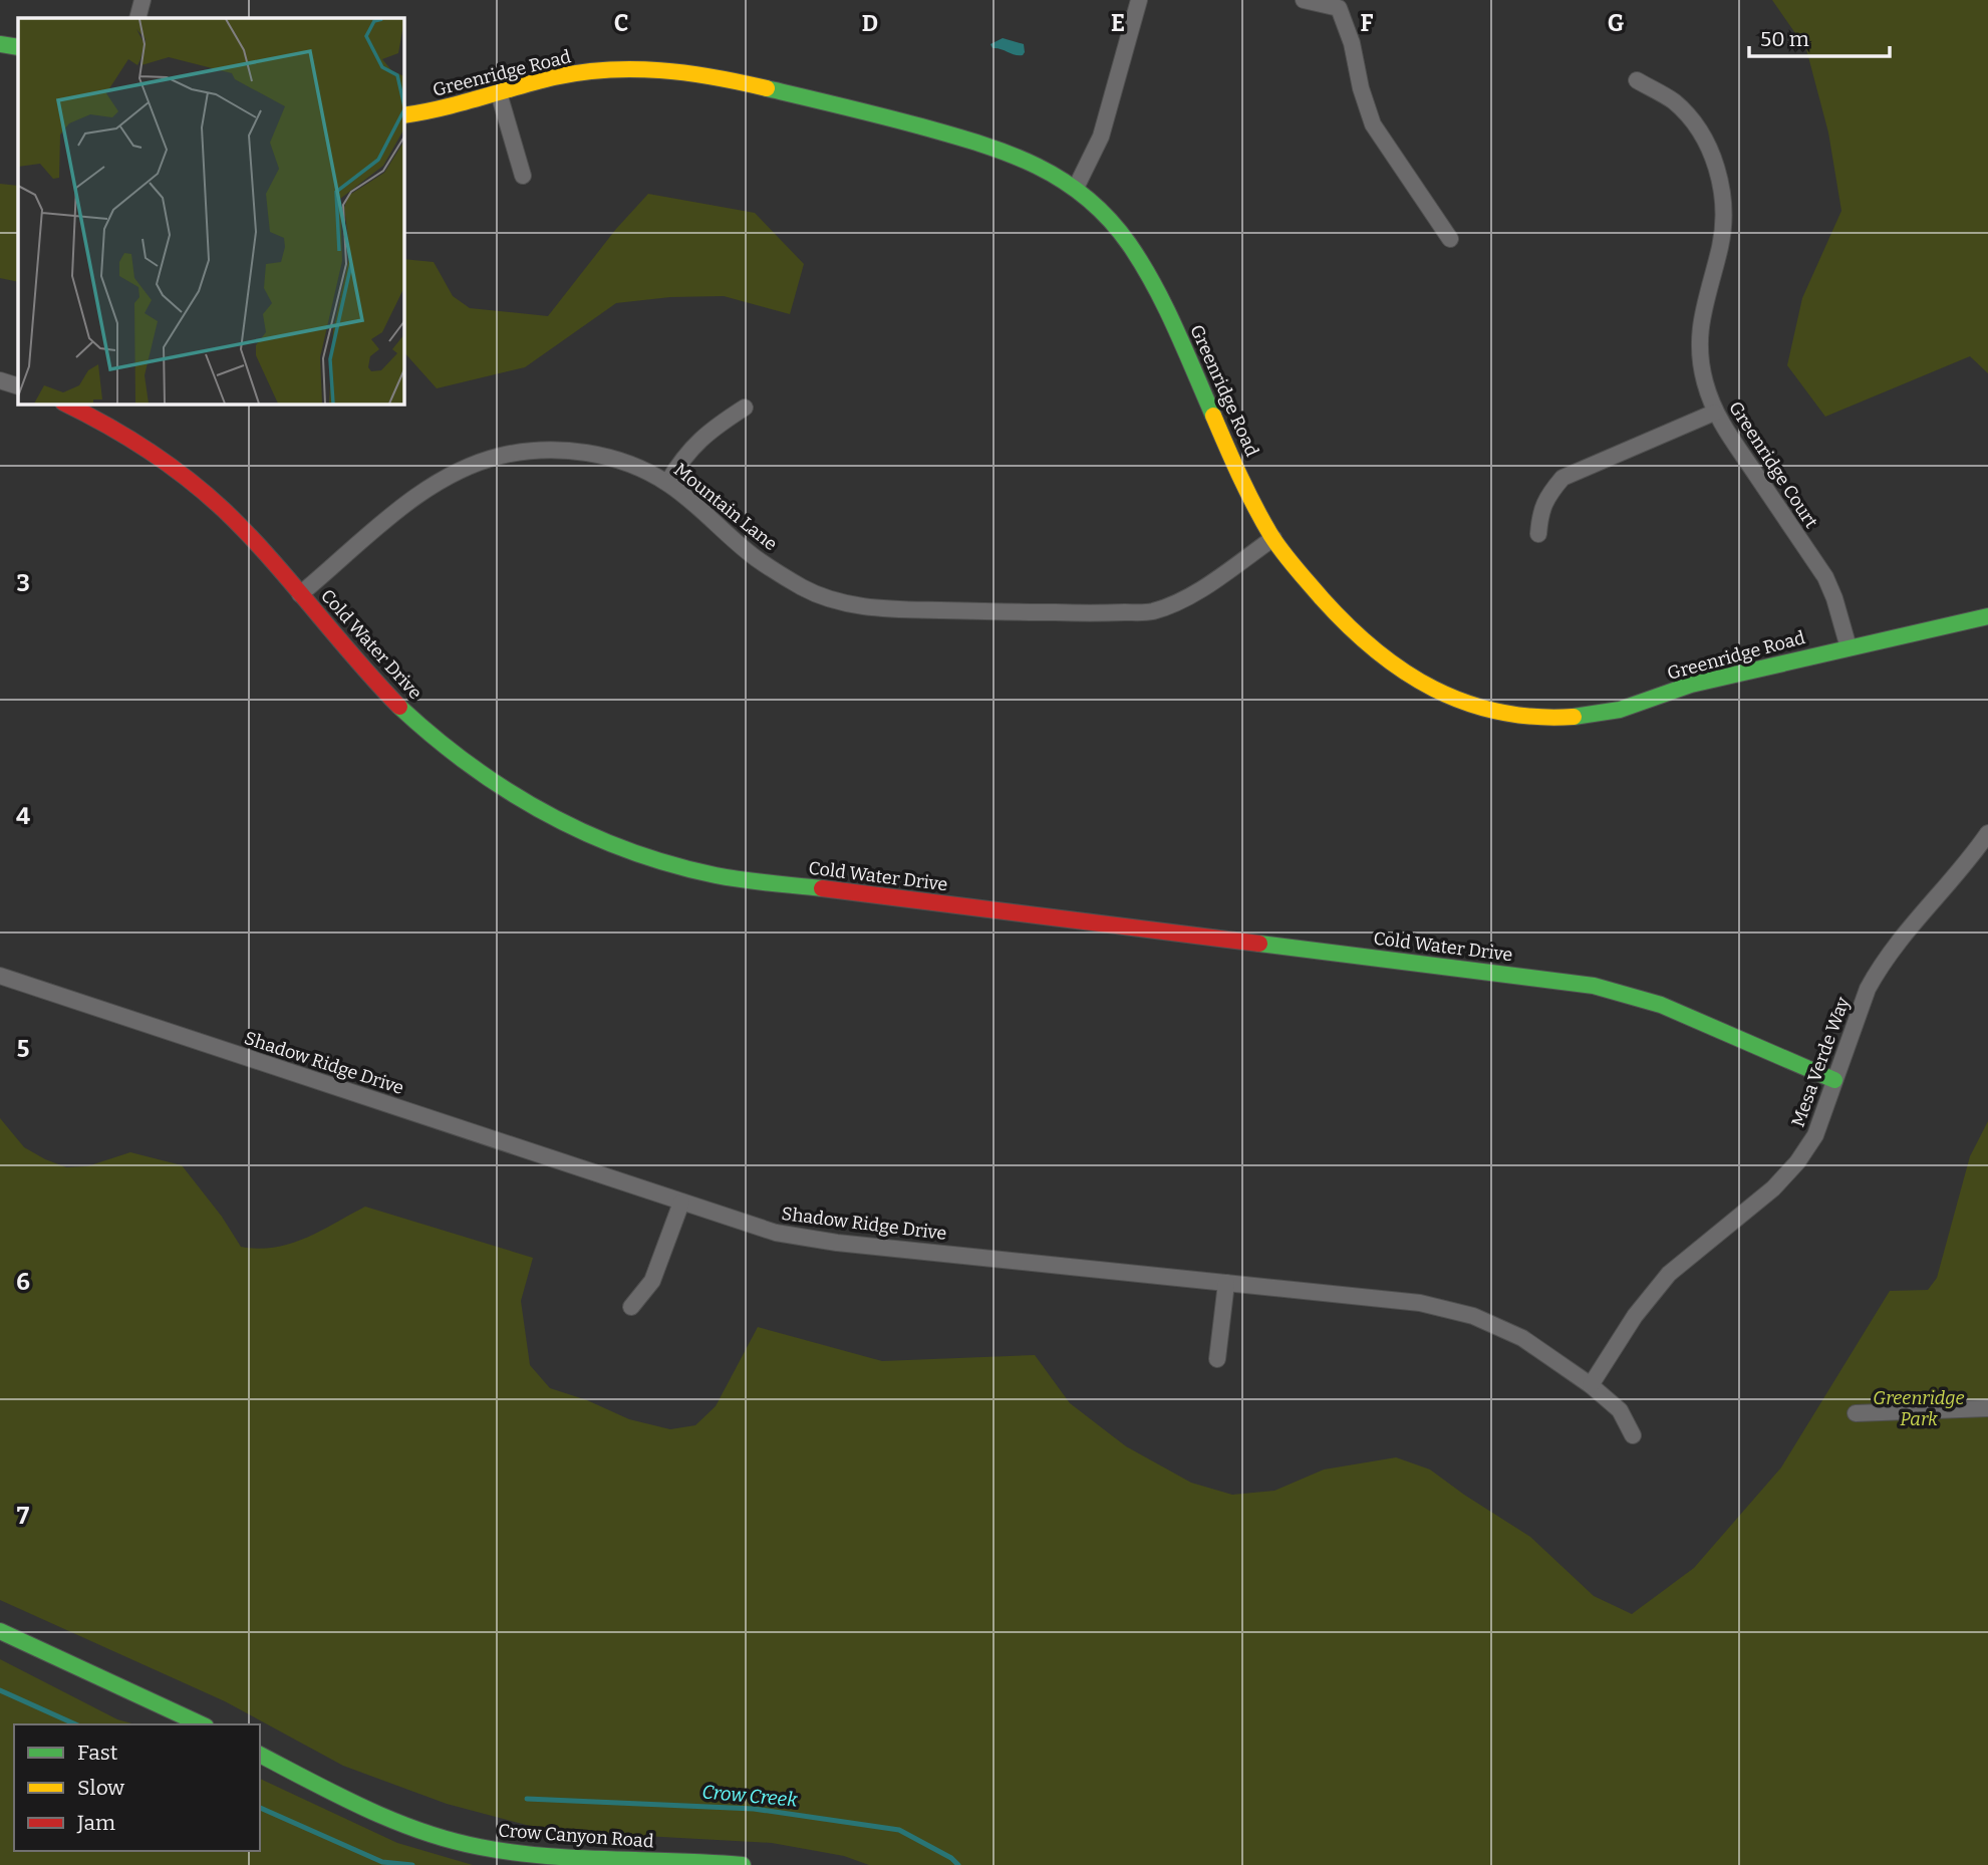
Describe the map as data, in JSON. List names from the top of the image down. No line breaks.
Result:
{"streets":{"street":["Greenridge Road","Greenridge Court","Mountain Lane","Cold Water Drive","Mesa Verde Way","Shadow Ridge Drive","Crow Canyon Road"]},"crossings":[["Greenridge Road","Greenridge Court"],["Greenridge Road","Mountain Lane"],["Mountain Lane","Cold Water Drive"],["Cold Water Drive","Mesa Verde Way"],["Mesa Verde Way","Shadow Ridge Drive"]],"water":["Crow Creek"],"parks":["Greenridge Park"],"legend":["Fast","Slow","Jam"],"scale_bar":"50 m","grid":{"columns":["C","D","E","F","G"],"rows":["3","4","5","6","7"]}}
